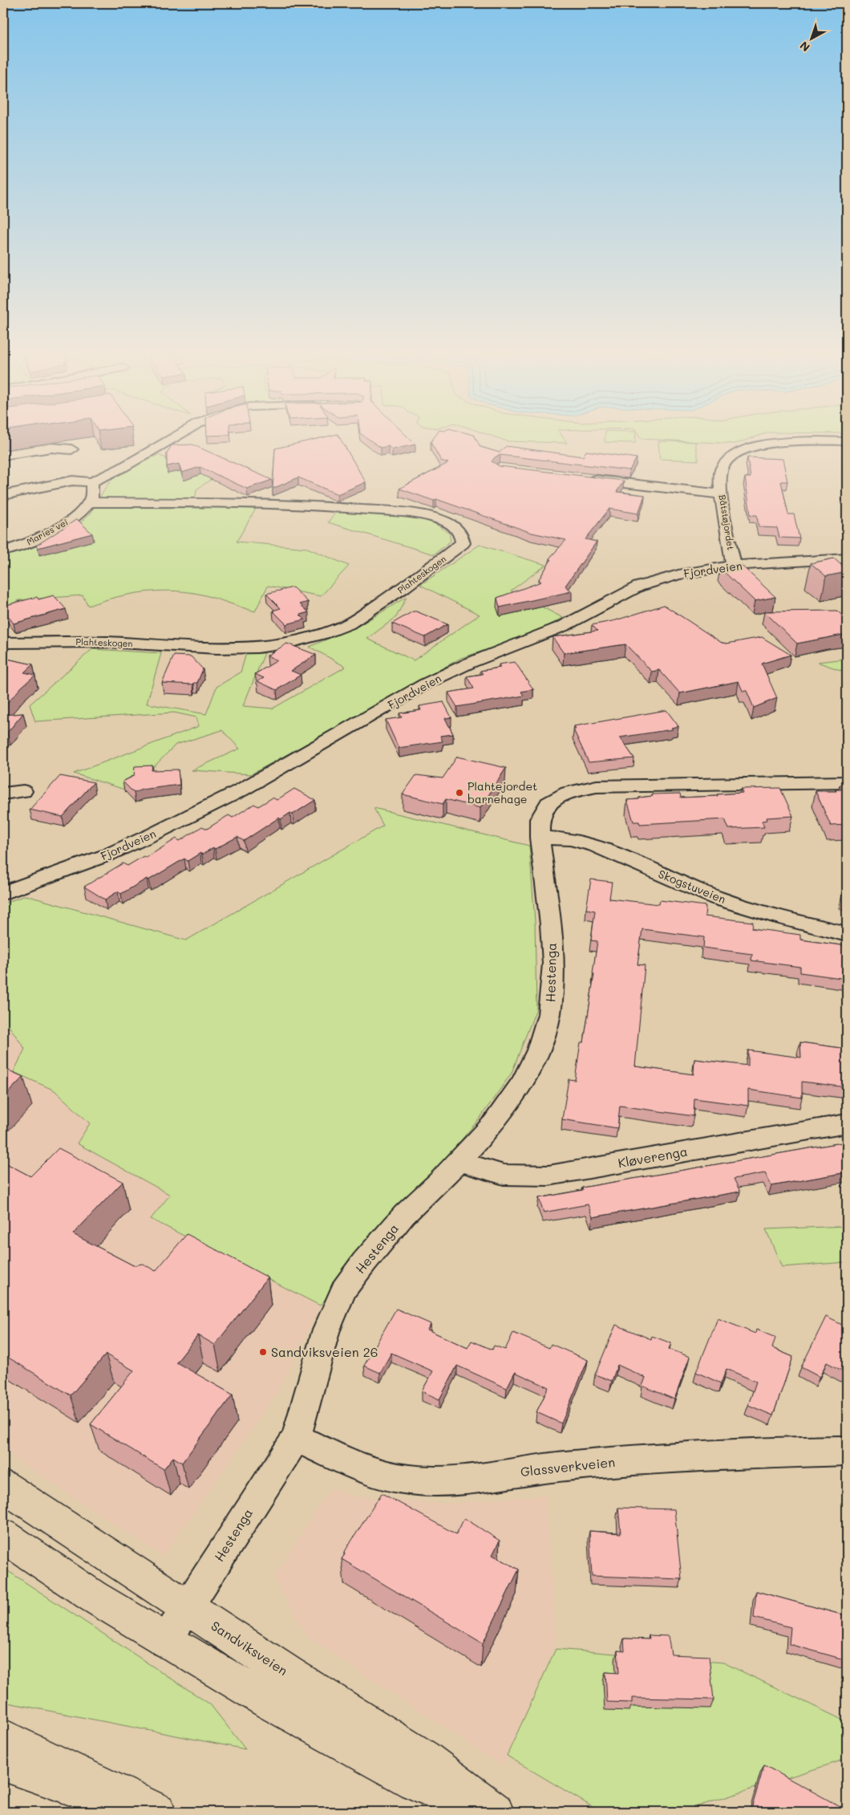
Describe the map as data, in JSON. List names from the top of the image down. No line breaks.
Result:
{"streets":{"main road":["Sandviksveien"],"street":["Båtstøjordet","Maries vei","Fjordveien","Plahteskogen","Skogstuveien","Hestenga","Kløverenga","Glassverkveien"]},"crossings":[["Båtstøjordet","Fjordveien"],["Maries vei","Plahteskogen"],["Skogstuveien","Hestenga"],["Hestenga","Kløverenga"],["Hestenga","Glassverkveien"],["Hestenga","Sandviksveien"]],"places":["Plahtejordet barnehage","Sandviksveien 26"],"north":"bottom left"}
